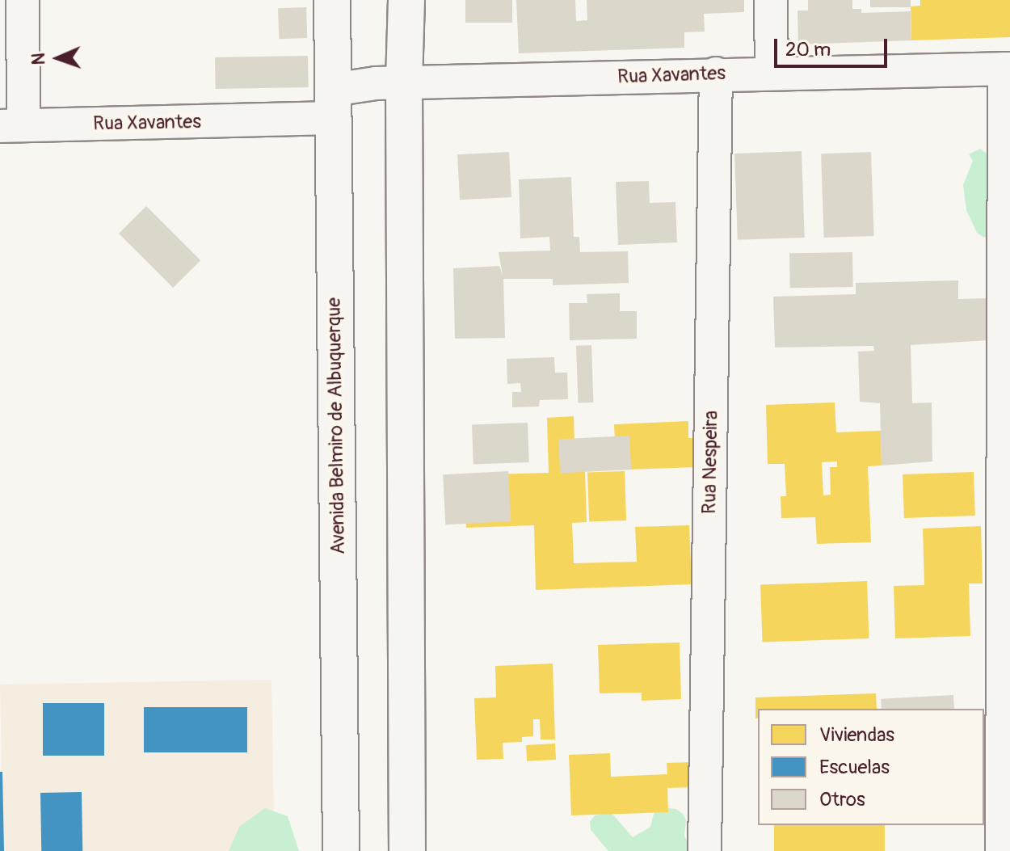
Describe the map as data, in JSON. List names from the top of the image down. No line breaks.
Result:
{"streets":{"main road":["Avenida Belmiro de Albuquerque"],"street":["Rua Xavantes","Rua Nespeira"]},"crossings":[["Rua Xavantes","Avenida Belmiro de Albuquerque"],["Rua Xavantes","Rua Nespeira"]],"legend":["Viviendas","Escuelas","Otros"],"scale_bar":"20 m","north":"left"}
